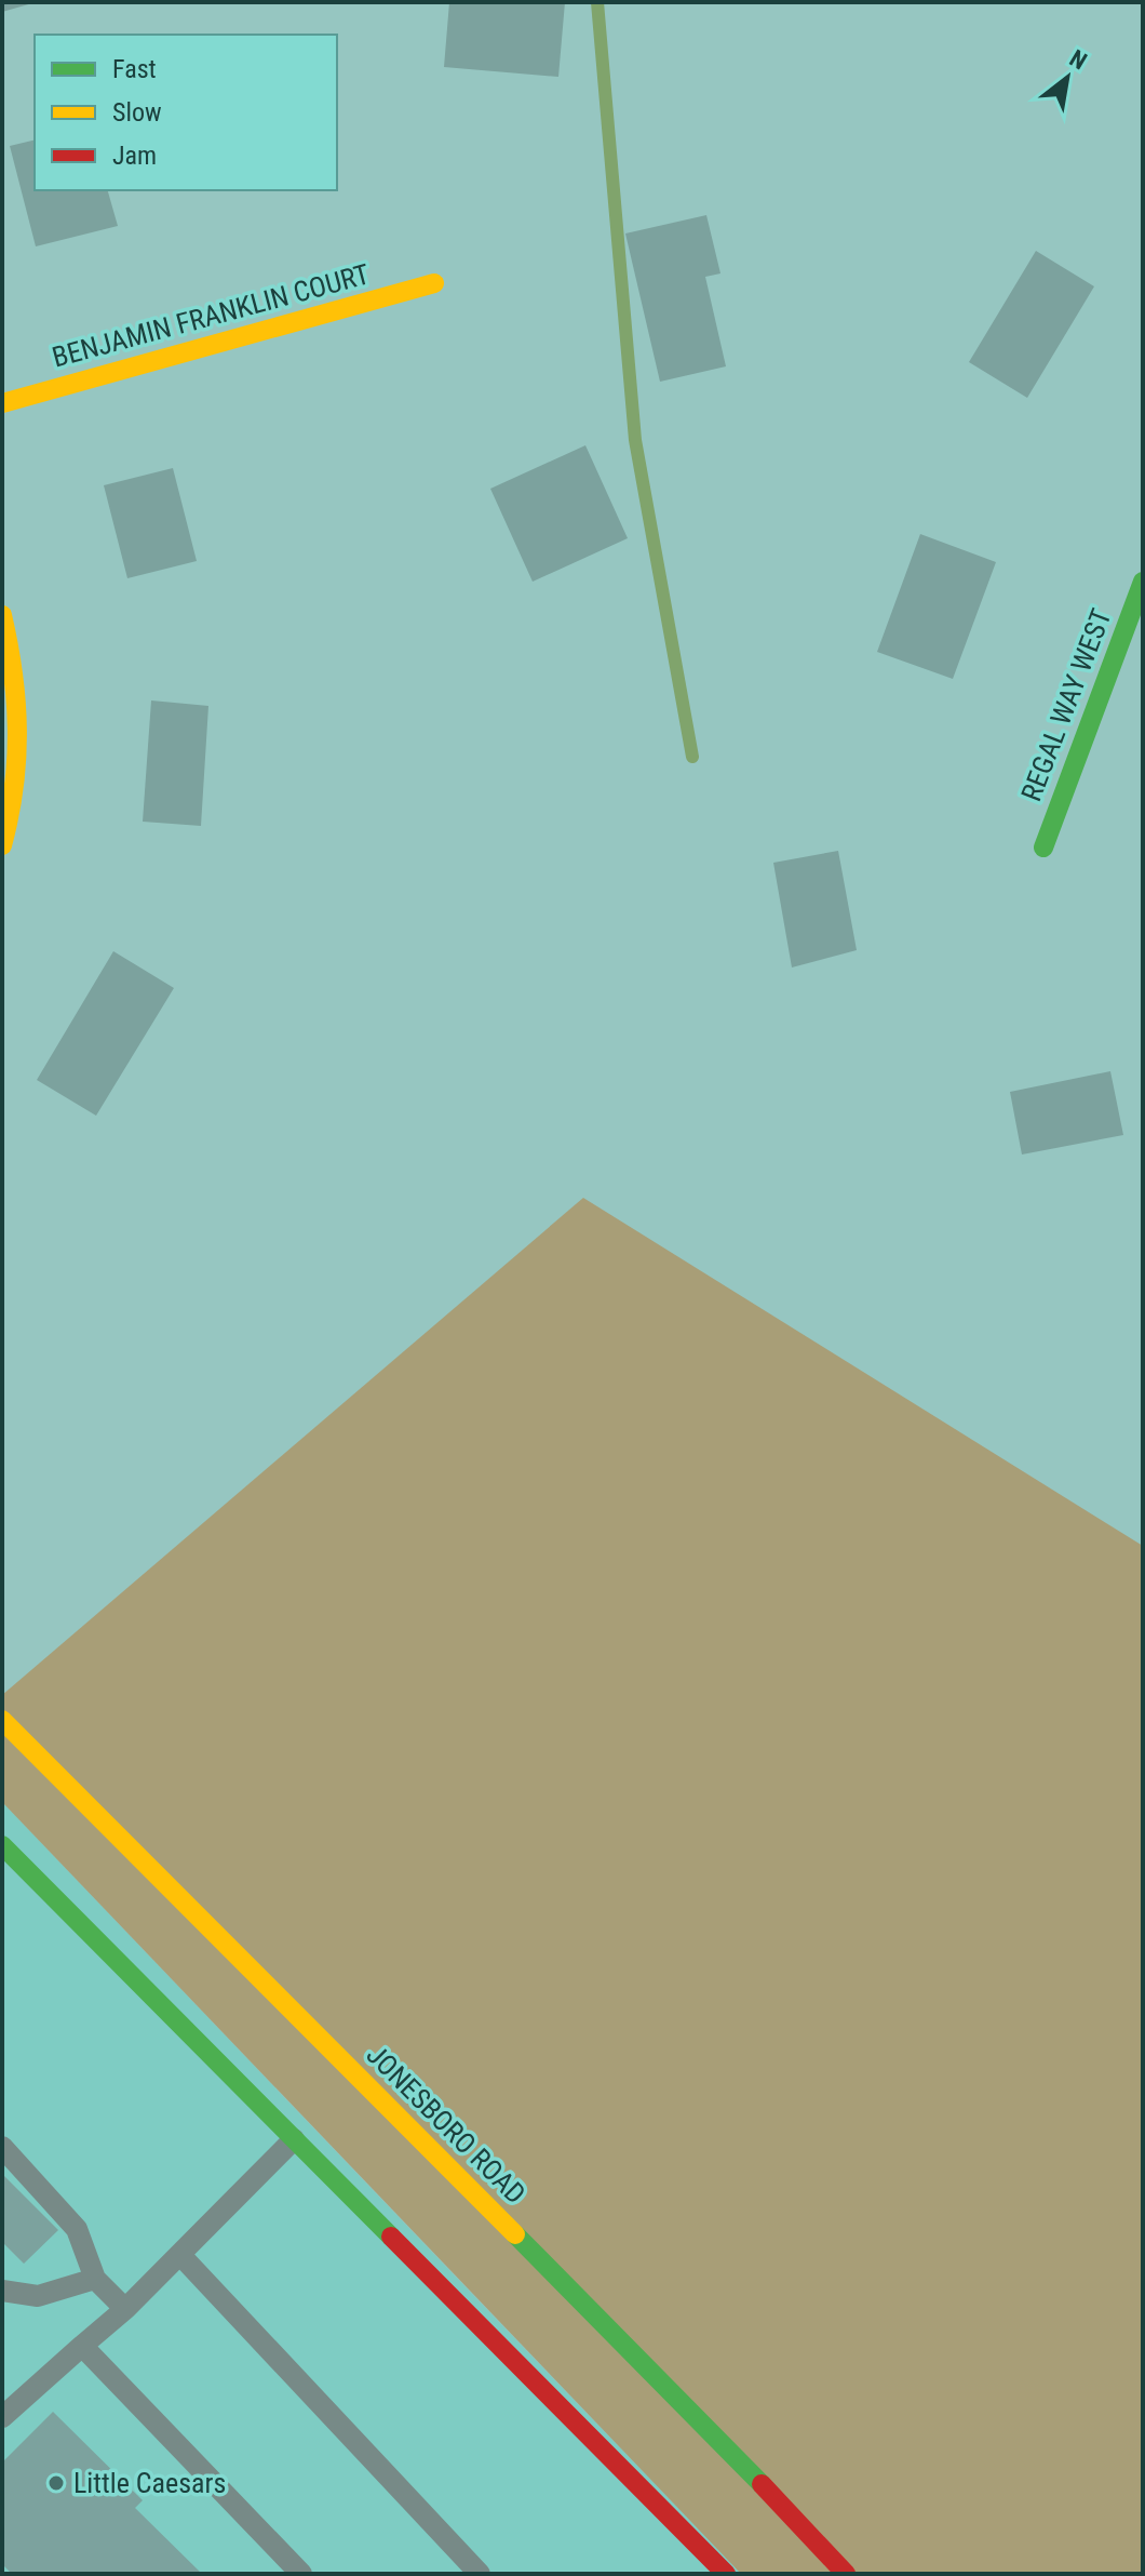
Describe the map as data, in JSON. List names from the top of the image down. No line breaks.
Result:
{"streets":{"main road":["BENJAMIN FRANKLIN COURT","REGAL WAY WEST","JONESBORO ROAD"]},"places":["Little Caesars"],"legend":["Fast","Slow","Jam"],"north":"top right"}
